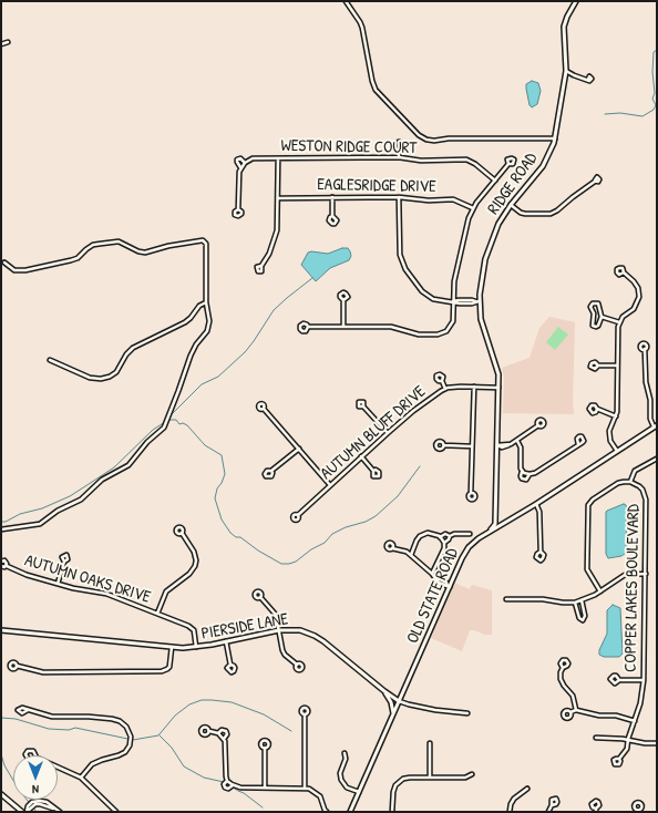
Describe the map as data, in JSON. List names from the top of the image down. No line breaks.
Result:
{"streets":{"street":["WESTON RIDGE COURT","RIDGE ROAD","EAGLESRIDGE DRIVE","AUTUMN BLUFF DRIVE","AUTUMN OAKS DRIVE","COPPER LAKES BOULEVARD","OLD STATE ROAD","PIERSIDE LANE"]},"crossings":[["RIDGE ROAD","AUTUMN BLUFF DRIVE"],["RIDGE ROAD","OLD STATE ROAD"],["AUTUMN OAKS DRIVE","PIERSIDE LANE"],["OLD STATE ROAD","PIERSIDE LANE"]],"north":"bottom"}
